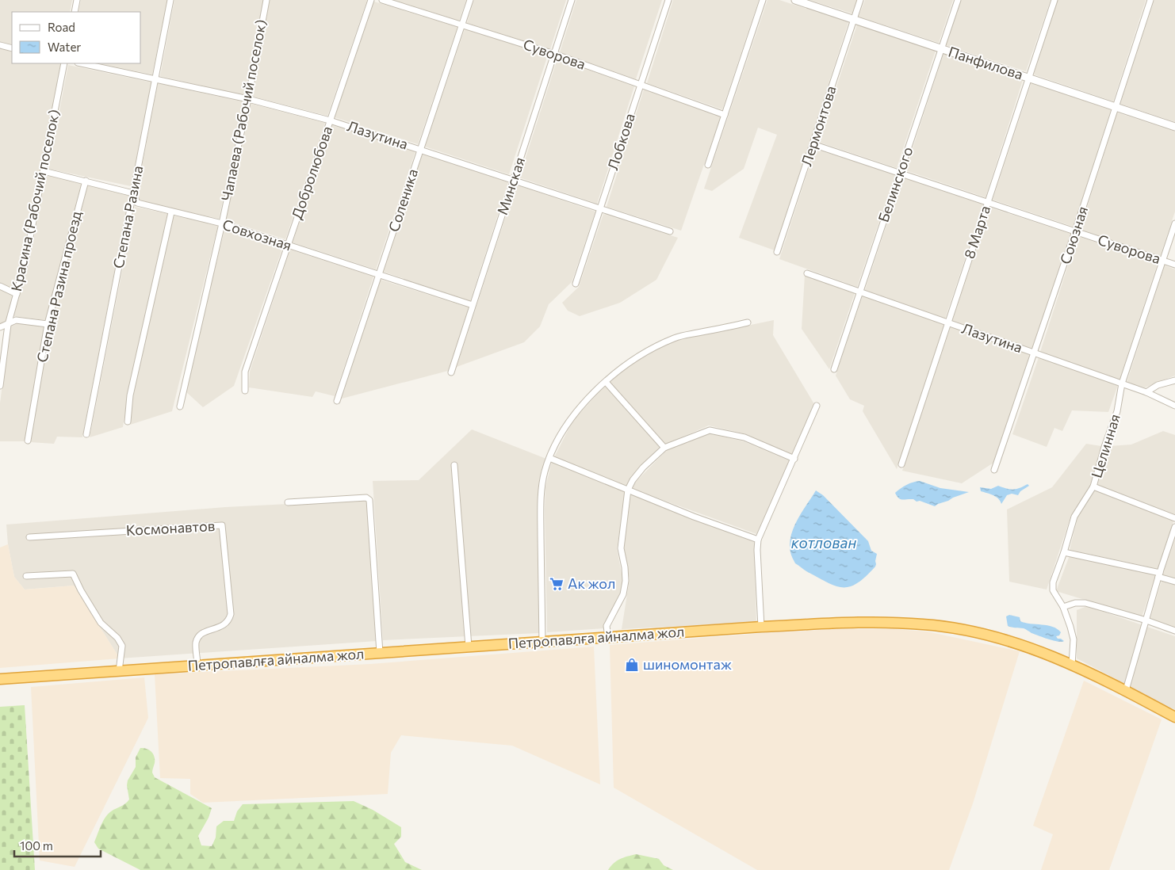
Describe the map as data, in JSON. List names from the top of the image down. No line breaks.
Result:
{"streets":{"highway":["Петропавлға айналма жол"],"street":["Суворова","Панфилова","Чапаева (Рабочий поселок)","Лермонтова","Лазутина","Лобкова","Добролюбова","Белинского","Минская","Красина (Рабочий поселок)","Соленика","Степана Разина","8 Марта","Совхозная","Союзная","Степана Разина проезд","Целинная","Космонавтов"]},"crossings":[["Суворова","Лермонтова"],["Суворова","Лобкова"],["Суворова","Белинского"],["Суворова","Минская"],["Суворова","Соленика"],["Суворова","8 Марта"],["Суворова","Союзная"],["Суворова","Целинная"],["Панфилова","Лермонтова"],["Панфилова","Белинского"],["Панфилова","8 Марта"],["Панфилова","Союзная"],["Чапаева (Рабочий поселок)","Лазутина"],["Чапаева (Рабочий поселок)","Совхозная"],["Лазутина","Лобкова"],["Лазутина","Добролюбова"],["Лазутина","Белинского"],["Лазутина","Минская"],["Лазутина","Соленика"],["Лазутина","Степана Разина"],["Лазутина","8 Марта"],["Лазутина","Союзная"],["Лазутина","Целинная"],["Добролюбова","Совхозная"],["Минская","Совхозная"],["Красина (Рабочий поселок)","Совхозная"],["Соленика","Совхозная"],["Степана Разина","Совхозная"],["Совхозная","Степана Разина проезд"],["Целинная","Петропавлға айналма жол"],["Космонавтов","Петропавлға айналма жол"]],"water":["котлован"],"places":{"supermarket":["Ак жол"],"shop":["шиномонтаж"]},"legend":["Road","Water"],"scale_bar":"100 m"}
